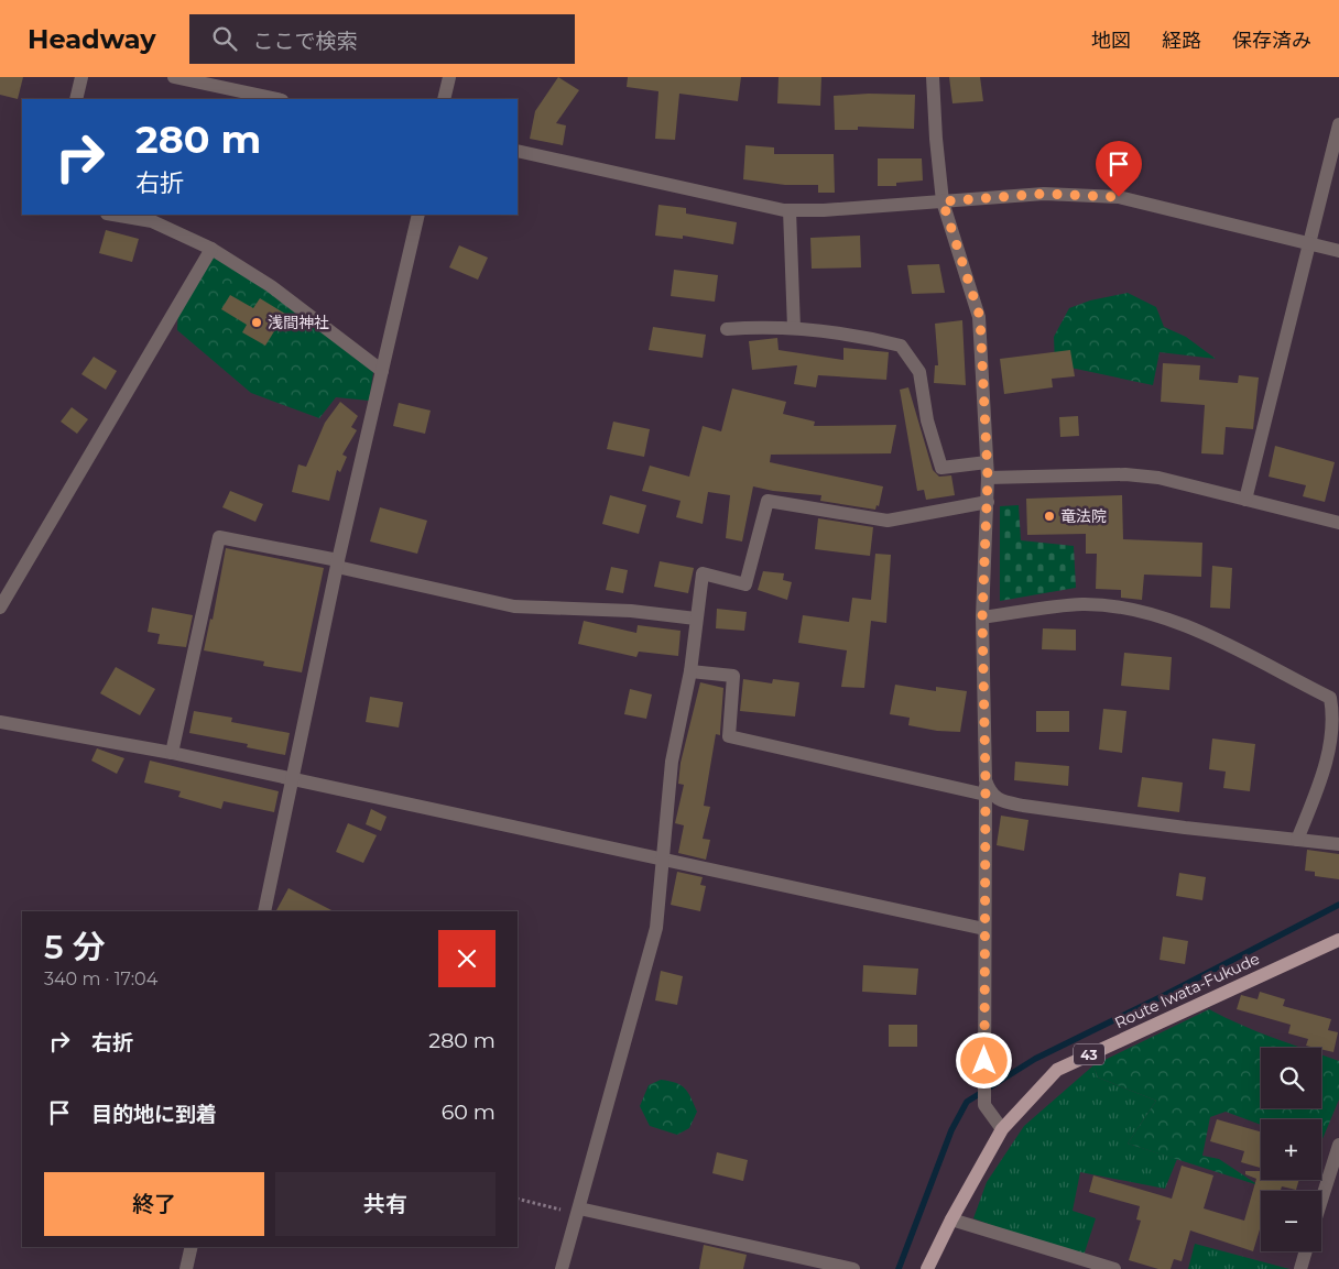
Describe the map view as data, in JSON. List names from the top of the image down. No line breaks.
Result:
{"streets":{"main road":["Route Iwata-Fukude","43"]},"places":["浅間神社","竜法院"],"page":{"header":"Headway","search":"ここで検索","nav":["地図","経路","保存済み"],"turn":["280 m","右折"],"heading":["5 分","340 m · 17:04"],"list":[{"name":"右折","value":"280 m"},{"name":"目的地に到着","value":"60 m"}],"map_buttons":["+","−"],"buttons":["終了","共有"]}}
